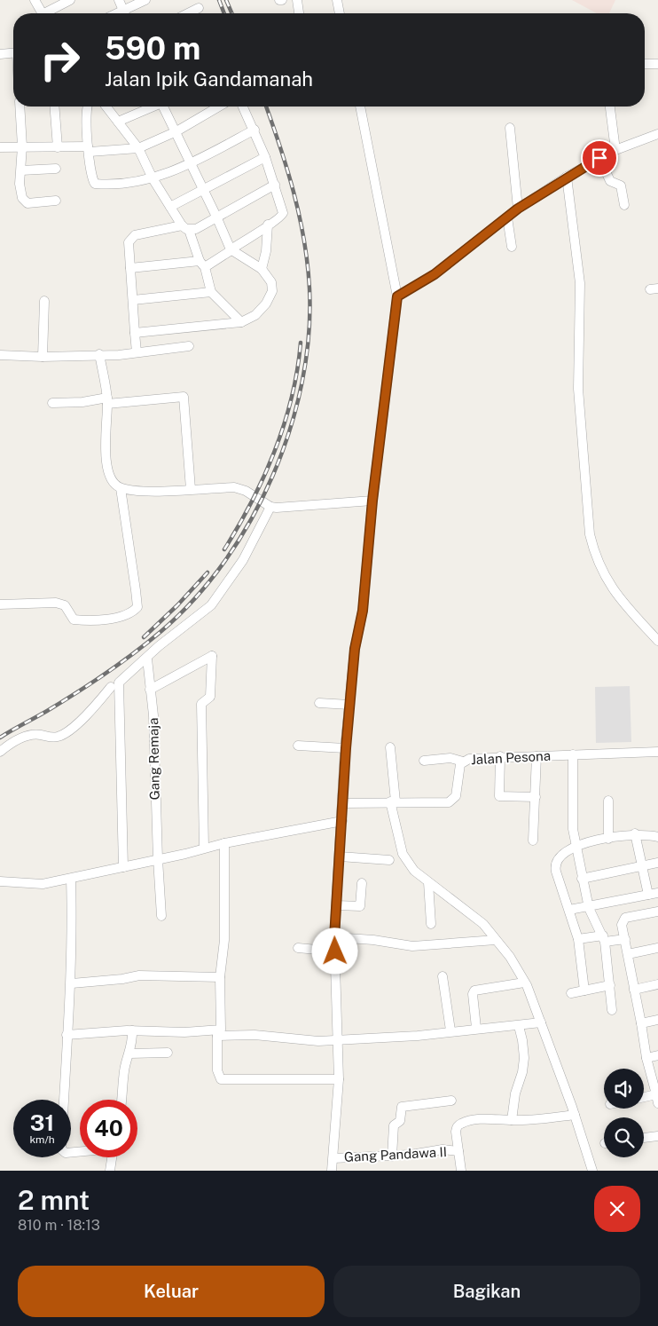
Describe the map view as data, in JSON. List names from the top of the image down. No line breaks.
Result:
{"streets":{"street":["Jalan Pesona","Gang Remaja","Gang Pandawa II"]},"page":{"turn":["590 m","Jalan Ipik Gandamanah"],"speed":"31 km/h","limit":"40","heading":["2 mnt","810 m · 18:13"],"buttons":["Keluar","Bagikan"]}}
